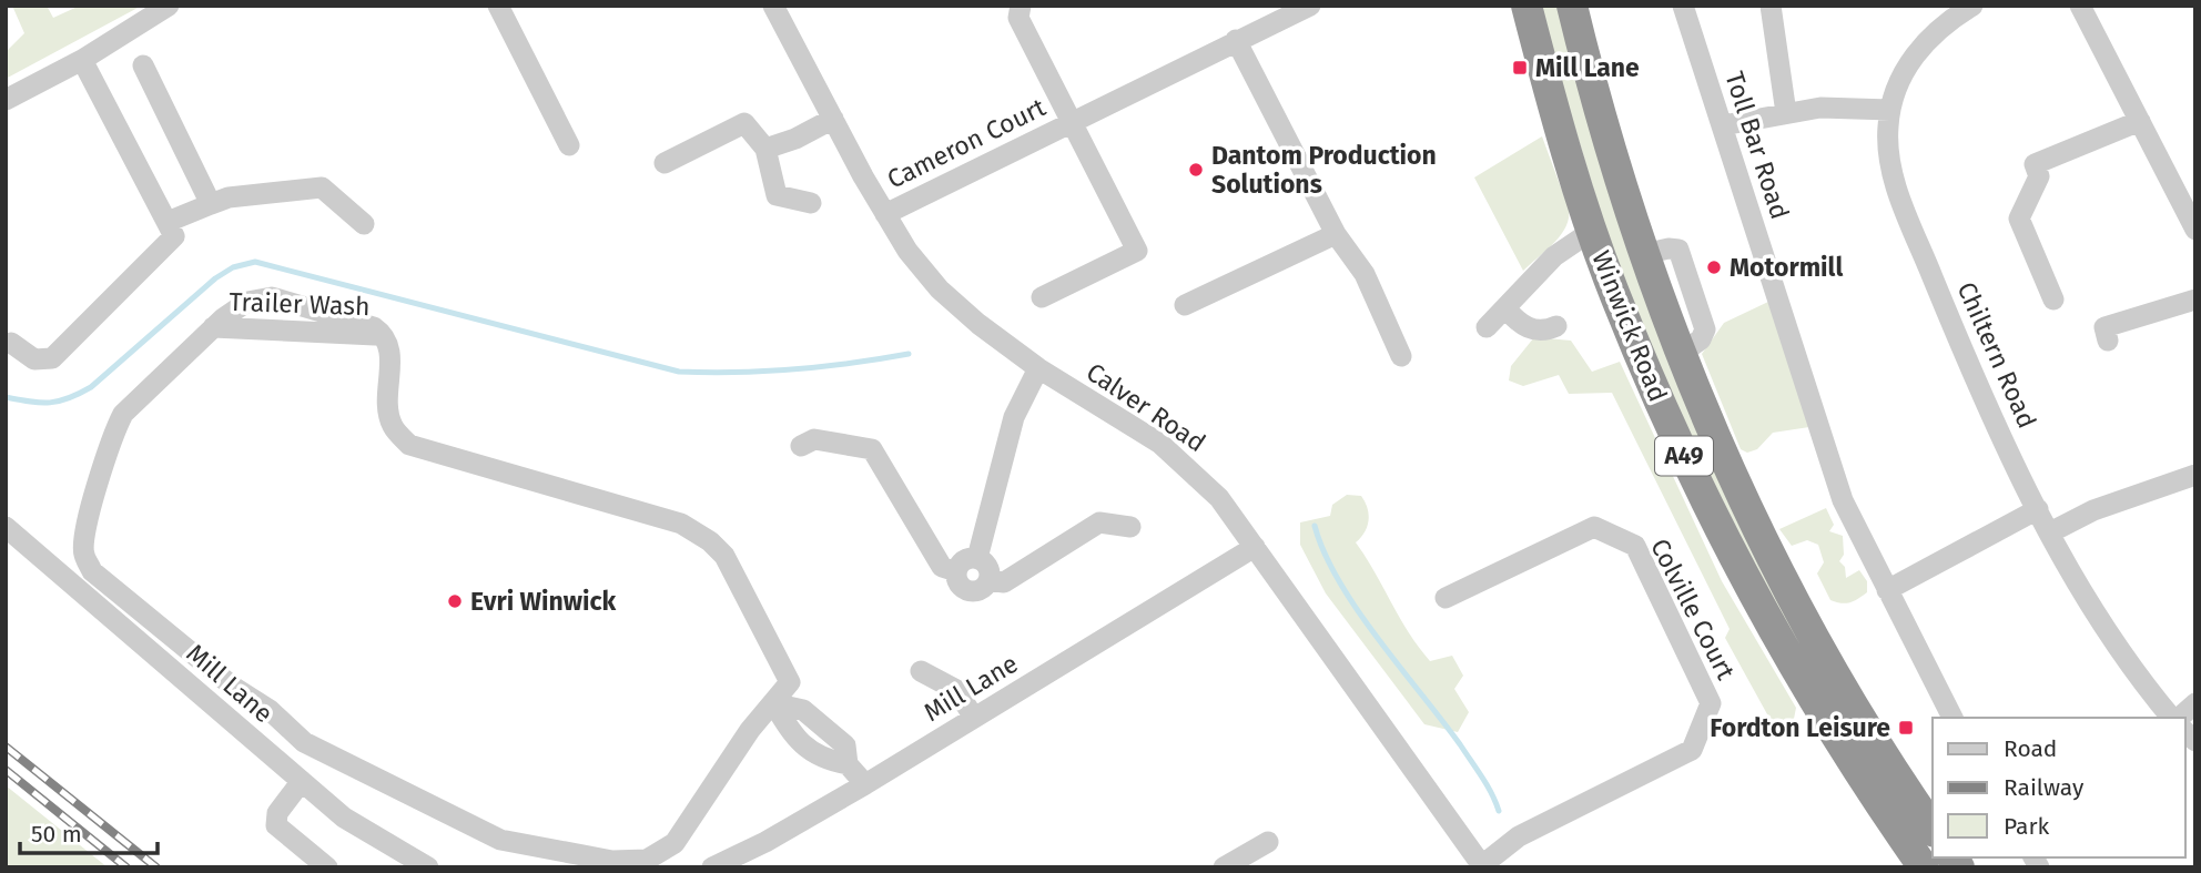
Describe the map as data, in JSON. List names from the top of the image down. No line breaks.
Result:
{"streets":{"highway":["Winwick Road","A49"],"street":["Cameron Court","Toll Bar Road","Trailer Wash","Chiltern Road","Calver Road","Colville Court","Mill Lane"]},"crossings":[["Cameron Court","Calver Road"],["Calver Road","Colville Court"],["Calver Road","Mill Lane"]],"places":{"transit":["Mill Lane","Fordton Leisure"],"other":["Dantom Production Solutions","Motormill","Evri Winwick"]},"legend":["Road","Railway","Park"],"scale_bar":"50 m"}
